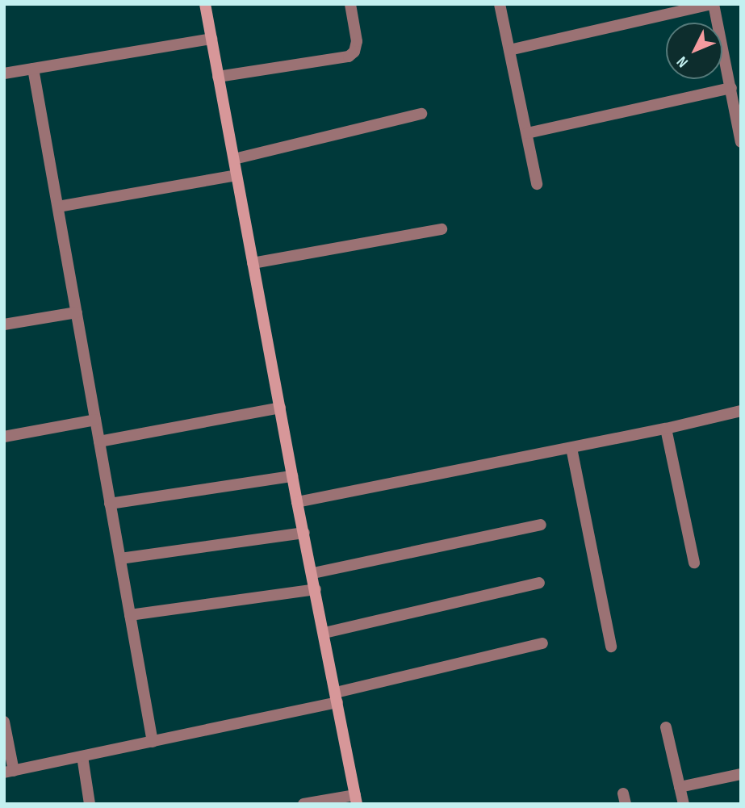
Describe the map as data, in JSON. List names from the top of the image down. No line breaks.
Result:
{"north":"bottom left"}
